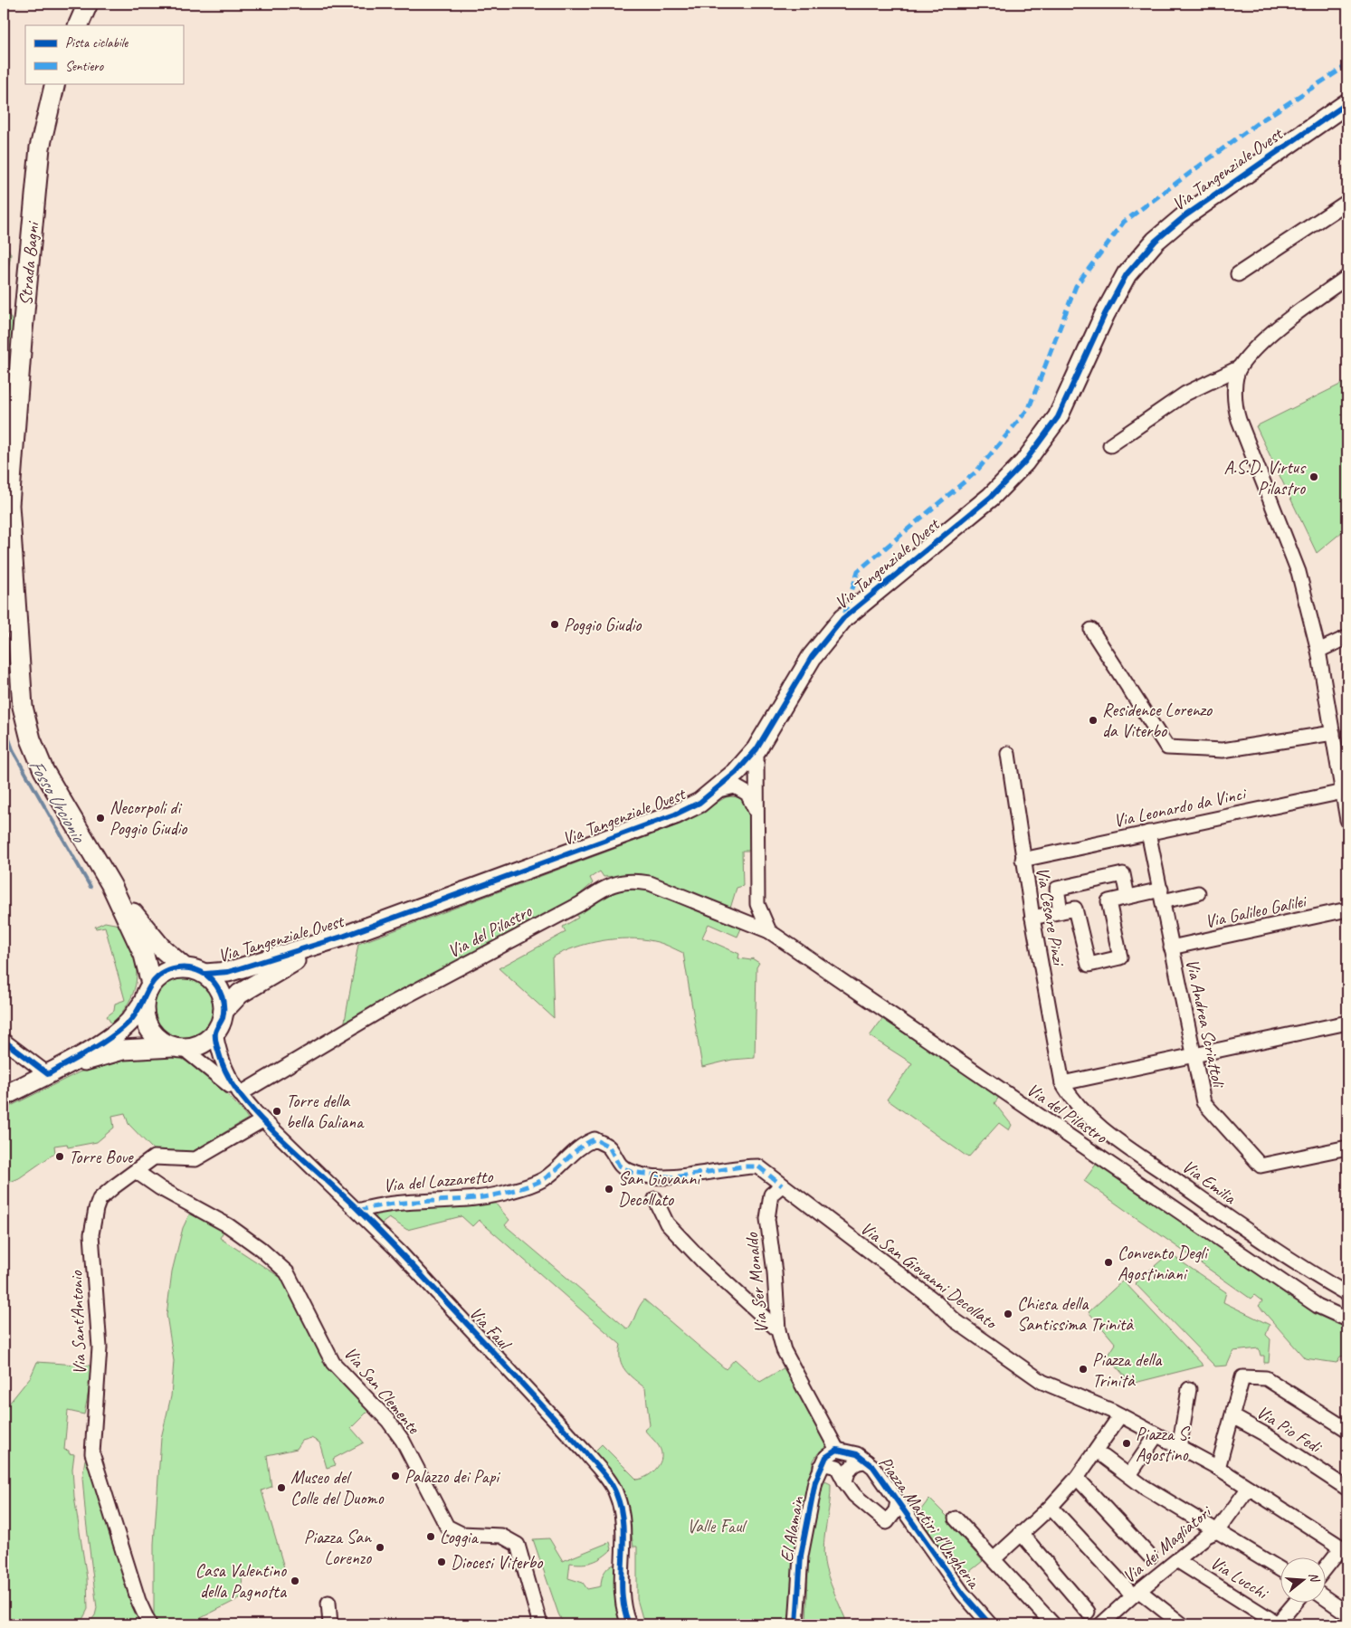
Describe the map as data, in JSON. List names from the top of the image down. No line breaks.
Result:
{"streets":{"main road":["Via Tangenziale Ovest","Strada Bagni"],"street":["Via Leonardo da Vinci","Via Galileo Galilei","Via Cesare Pinzi","Via del Pilastro","Via Andrea Scriattoli","Via del Lazzaretto","Via Emilia","Via San Giovanni Decollato","Via Ser Monaldo","Via Sant'Antonio","Via Faul","Via San Clemente","Via Pio Fedi","Piazza Martiri d'Ungheria","El Alamain","Via dei Magliatori","Via Lucchi"]},"crossings":[["Via Tangenziale Ovest","Strada Bagni"],["Via Tangenziale Ovest","Via Faul"],["Strada Bagni","Via Faul"],["Via Leonardo da Vinci","Via Cesare Pinzi"],["Via Leonardo da Vinci","Via Andrea Scriattoli"],["Via Galileo Galilei","Via Andrea Scriattoli"],["Via Cesare Pinzi","Via Emilia"],["Via del Pilastro","Via Faul"],["Via del Lazzaretto","Via San Giovanni Decollato"],["Via del Lazzaretto","Via Ser Monaldo"],["Via del Lazzaretto","Via Faul"],["Via San Giovanni Decollato","Via Ser Monaldo"],["Via San Giovanni Decollato","Via dei Magliatori"],["Via Ser Monaldo","Piazza Martiri d'Ungheria"],["Via Sant'Antonio","Via Faul"],["Via Sant'Antonio","Via San Clemente"],["Via dei Magliatori","Via Lucchi"]],"water":["Fosso Urcionio"],"parks":["Valle Faul"],"places":["A.S.D. Virtus Pilastro","Poggio Giudio","Residence Lorenzo da Viterbo","Necorpoli di Poggio Giudio","Torre della bella Galiana","Torre Bove","San Giovanni Decollato","Convento Degli Agostiniani","Chiesa della Santissima Trinità","Piazza della Trinità","Piazza S. Agostino","Palazzo dei Papi","Museo del Colle del Duomo","Loggia","Piazza San Lorenzo","Diocesi Viterbo","Casa Valentino della Pagnotta"],"legend":["Pista ciclabile","Sentiero"],"north":"right"}
